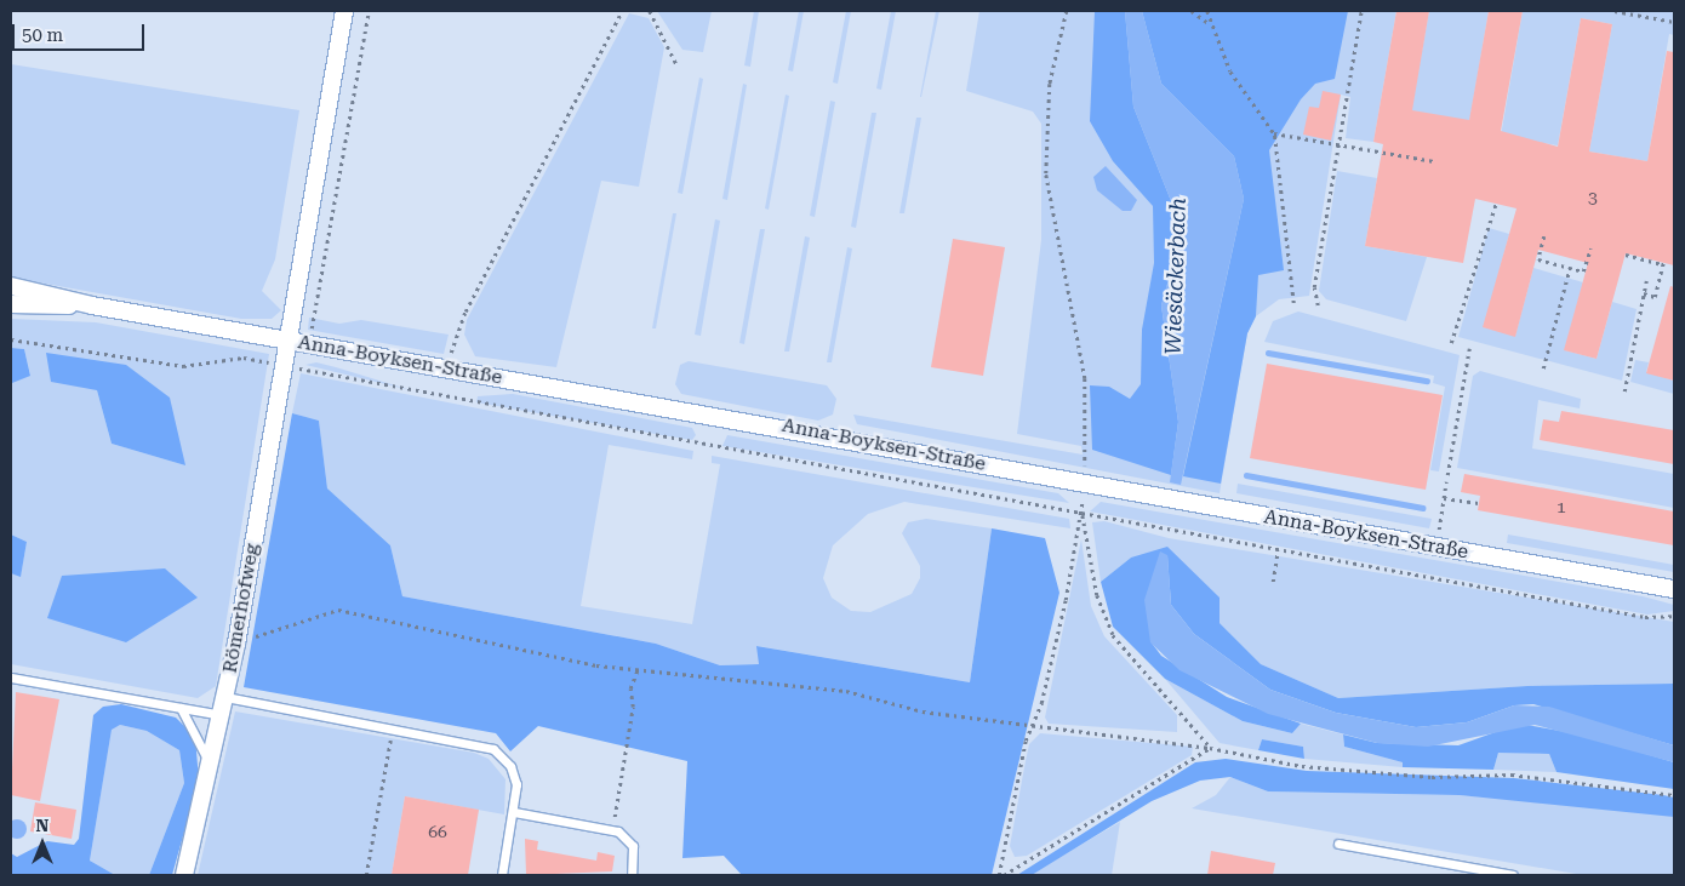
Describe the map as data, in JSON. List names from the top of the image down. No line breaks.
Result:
{"streets":{"street":["Anna-Boyksen-Straße","Römerhofweg"]},"crossings":[["Anna-Boyksen-Straße","Römerhofweg"]],"water":["Wiesäckerbach"],"house_numbers":["3","1","66"],"scale_bar":"50 m","north":"top"}
